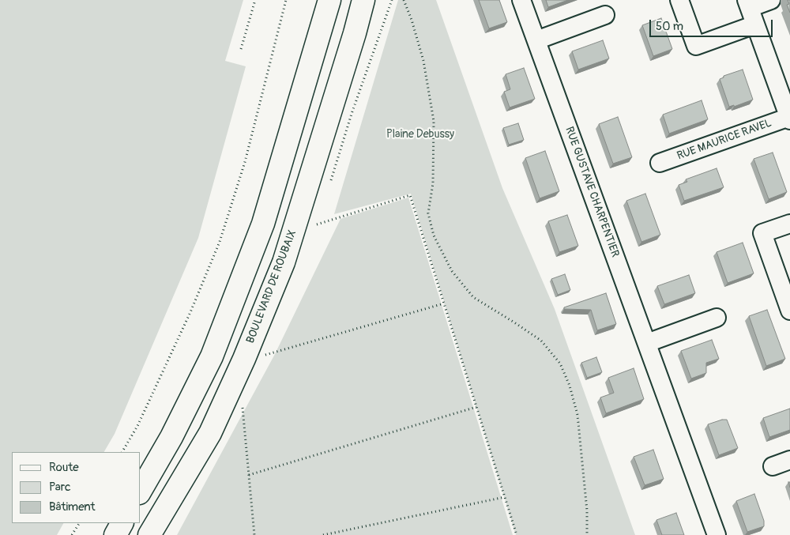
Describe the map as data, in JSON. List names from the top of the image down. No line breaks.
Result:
{"streets":{"main road":["BOULEVARD DE ROUBAIX"],"street":["RUE MAURICE RAVEL","RUE GUSTAVE CHARPENTIER"]},"parks":["Plaine Debussy"],"legend":["Route","Parc","Bâtiment"],"scale_bar":"50 m"}
